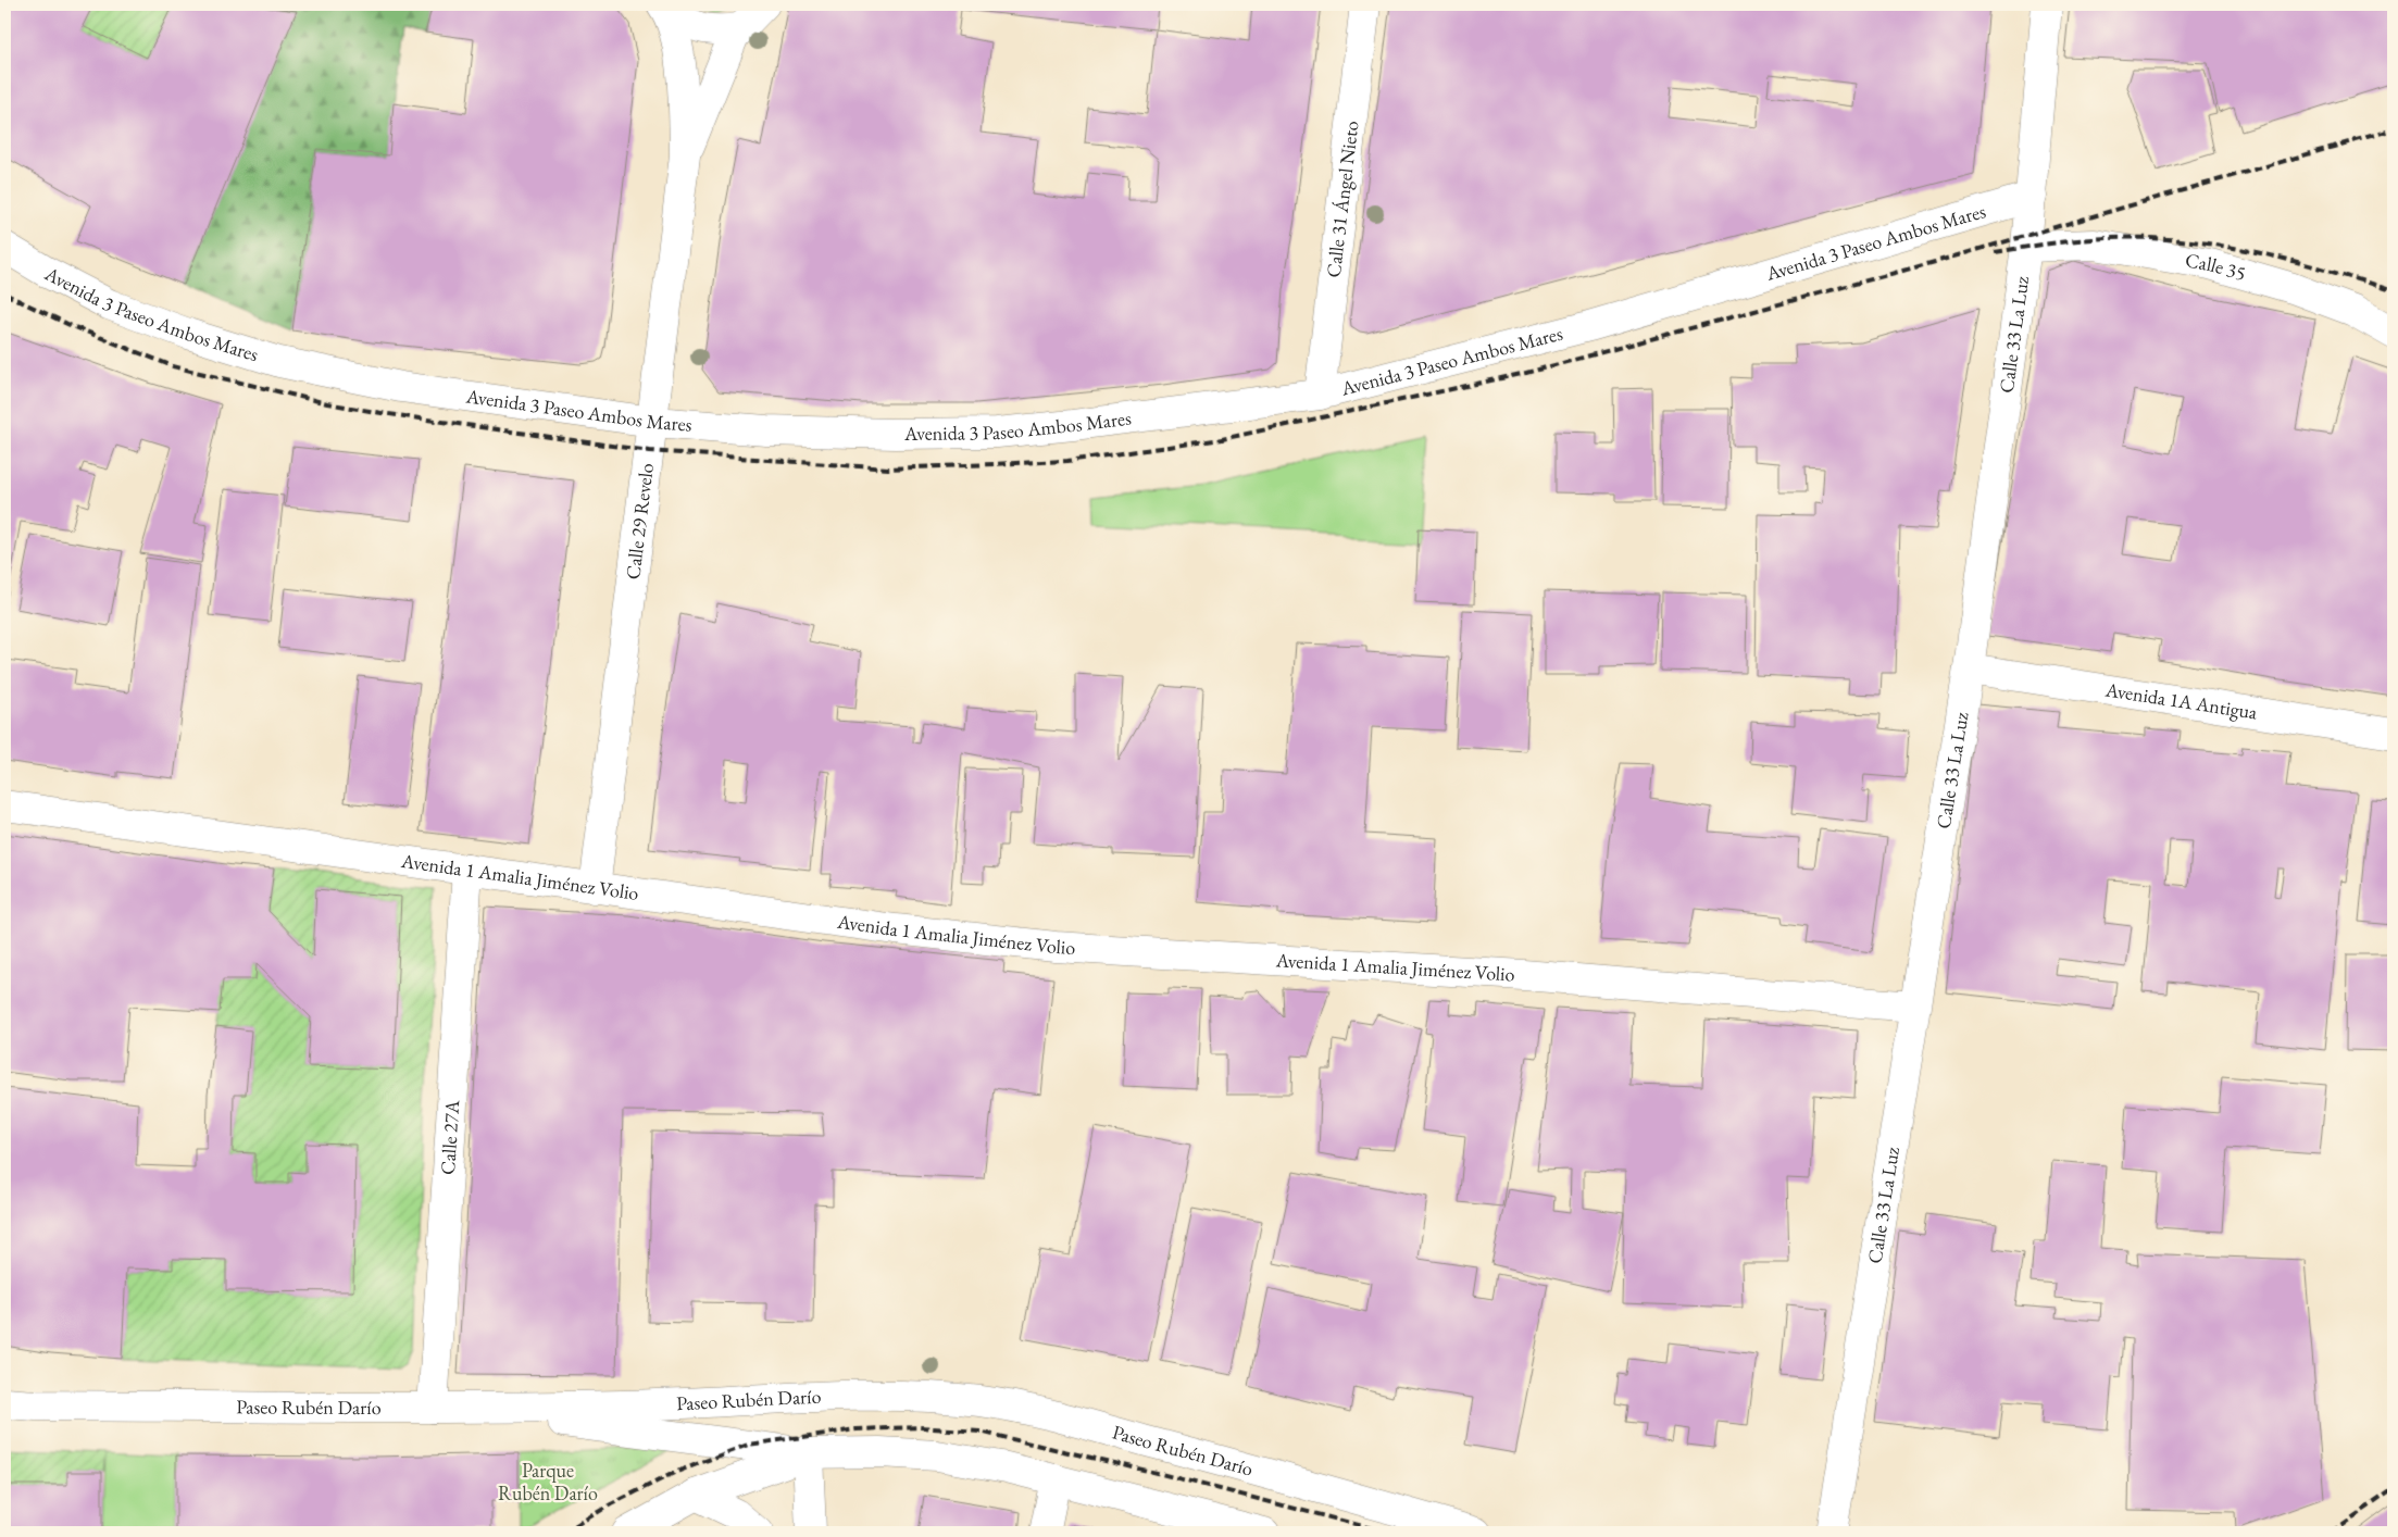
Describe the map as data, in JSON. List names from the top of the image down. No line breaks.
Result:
{"streets":{"main road":["Calle 31 Ángel Nieto","Avenida 3 Paseo Ambos Mares","Calle 35","Calle 33 La Luz","Calle 29 Revelo","Avenida 1A Antigua","Avenida 1 Amalia Jiménez Volio","Calle 27A","Paseo Rubén Darío"]},"crossings":[["Calle 31 Ángel Nieto","Avenida 3 Paseo Ambos Mares"],["Avenida 3 Paseo Ambos Mares","Calle 33 La Luz"],["Avenida 3 Paseo Ambos Mares","Calle 29 Revelo"],["Calle 35","Calle 33 La Luz"],["Calle 33 La Luz","Avenida 1A Antigua"],["Calle 33 La Luz","Avenida 1 Amalia Jiménez Volio"],["Calle 29 Revelo","Avenida 1 Amalia Jiménez Volio"],["Avenida 1 Amalia Jiménez Volio","Calle 27A"],["Calle 27A","Paseo Rubén Darío"]],"parks":["Parque Rubén Darío"]}
